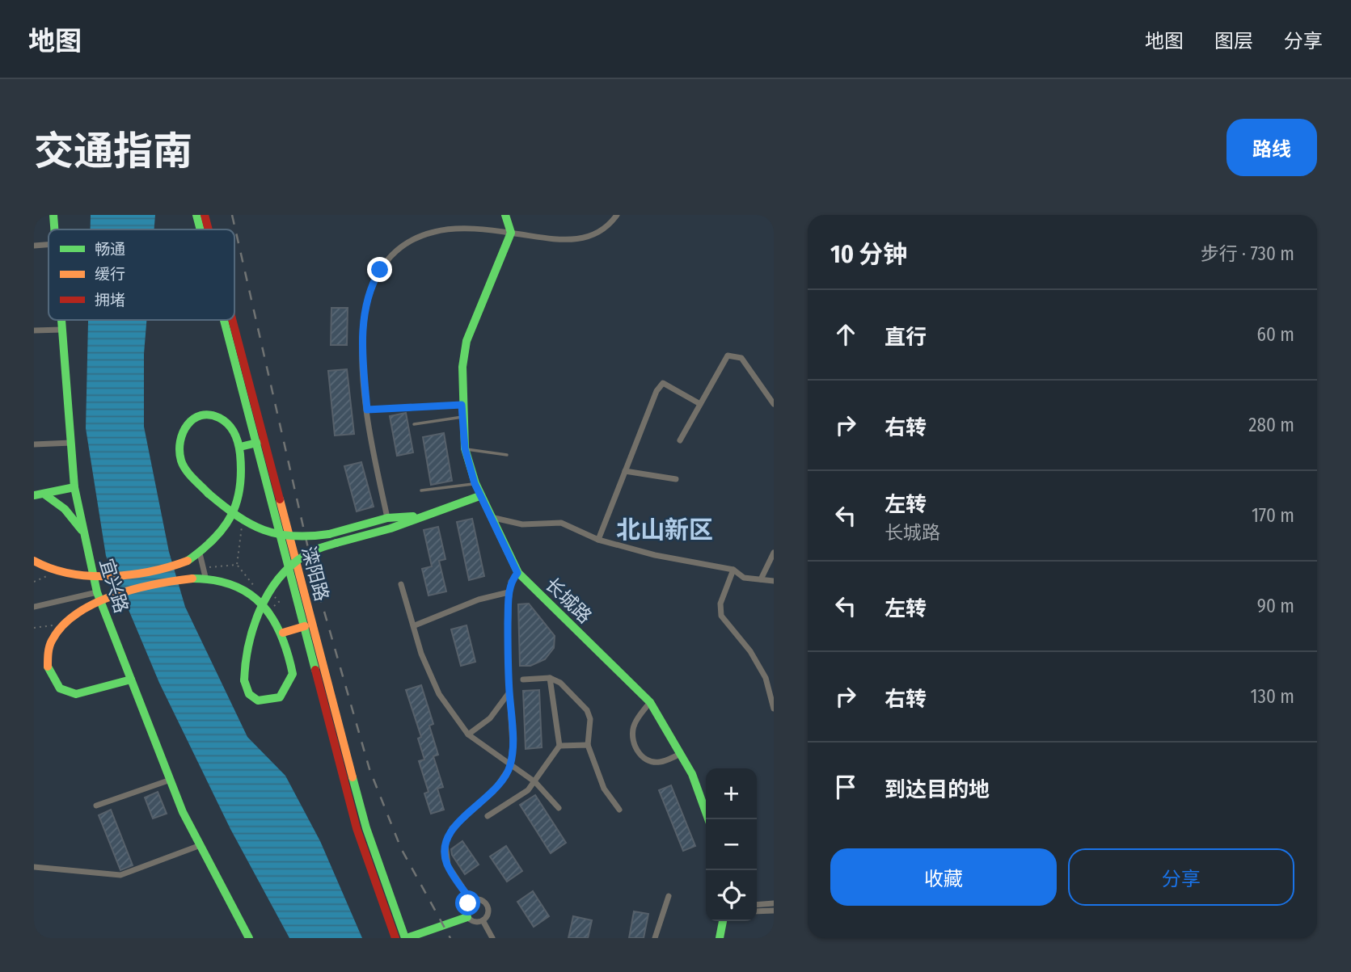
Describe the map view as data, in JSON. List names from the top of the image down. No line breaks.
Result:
{"streets":{"street":["滦阳路","宜兴路","长城路"]},"districts":["北山新区"],"legend":["畅通","缓行","拥堵"],"page":{"header":"地图","nav":["地图","图层","分享"],"title":"交通指南","buttons":["路线",["收藏","分享"]],"heading":["10 分钟","步行 · 730 m"],"list":[["直行","60 m"],["右转","280 m"],["左转","长城路","170 m"],["左转","90 m"],["右转","130 m"],"到达目的地"],"map_buttons":["+","−"]}}
